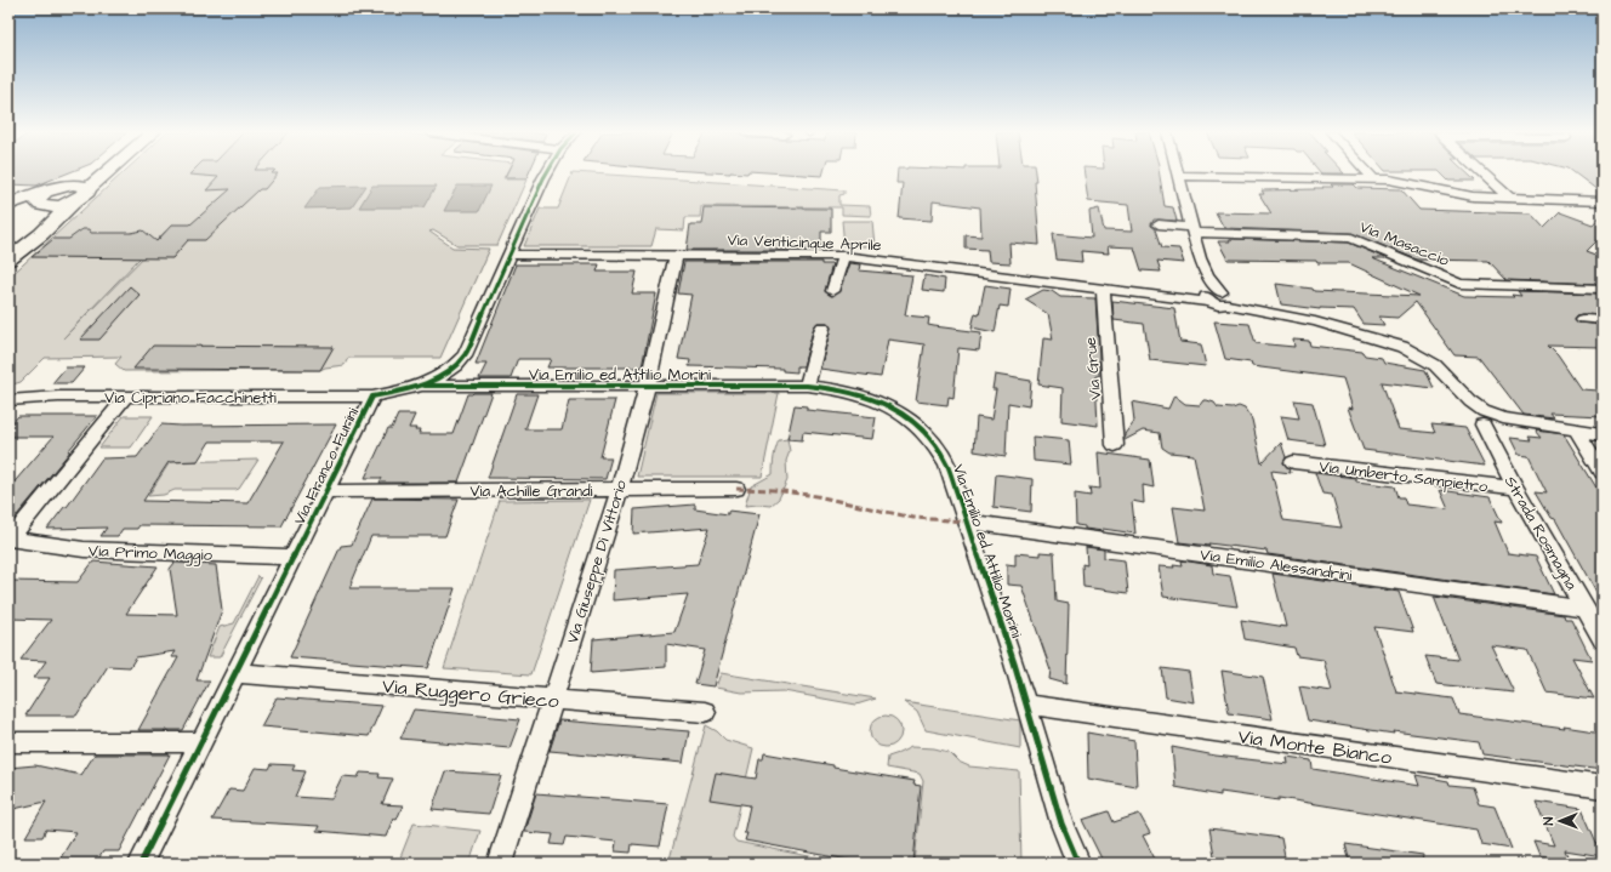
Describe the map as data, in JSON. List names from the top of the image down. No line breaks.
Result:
{"streets":{"street":["Via Venticinque Aprile","Via Masaccio","Via Grue","Via Emilio ed Attilio Morini","Via Cipriano Facchinetti","Via Franco Furini","Via Umberto Sampietro","Via Achille Grandi","Strada Rosmagna","Via Primo Maggio","Via Giuseppe Di Vittorio","Via Emilio Alessandrini","Via Ruggero Grieco","Via Monte Bianco"]},"crossings":[["Via Venticinque Aprile","Via Grue"],["Via Venticinque Aprile","Via Franco Furini"],["Via Venticinque Aprile","Strada Rosmagna"],["Via Venticinque Aprile","Via Giuseppe Di Vittorio"],["Via Emilio ed Attilio Morini","Via Franco Furini"],["Via Emilio ed Attilio Morini","Via Giuseppe Di Vittorio"],["Via Emilio ed Attilio Morini","Via Emilio Alessandrini"],["Via Emilio ed Attilio Morini","Via Monte Bianco"],["Via Cipriano Facchinetti","Via Franco Furini"],["Via Franco Furini","Via Achille Grandi"],["Via Franco Furini","Via Primo Maggio"],["Via Franco Furini","Via Ruggero Grieco"],["Via Umberto Sampietro","Strada Rosmagna"],["Via Achille Grandi","Via Giuseppe Di Vittorio"],["Strada Rosmagna","Via Emilio Alessandrini"],["Via Giuseppe Di Vittorio","Via Ruggero Grieco"]],"north":"left"}
